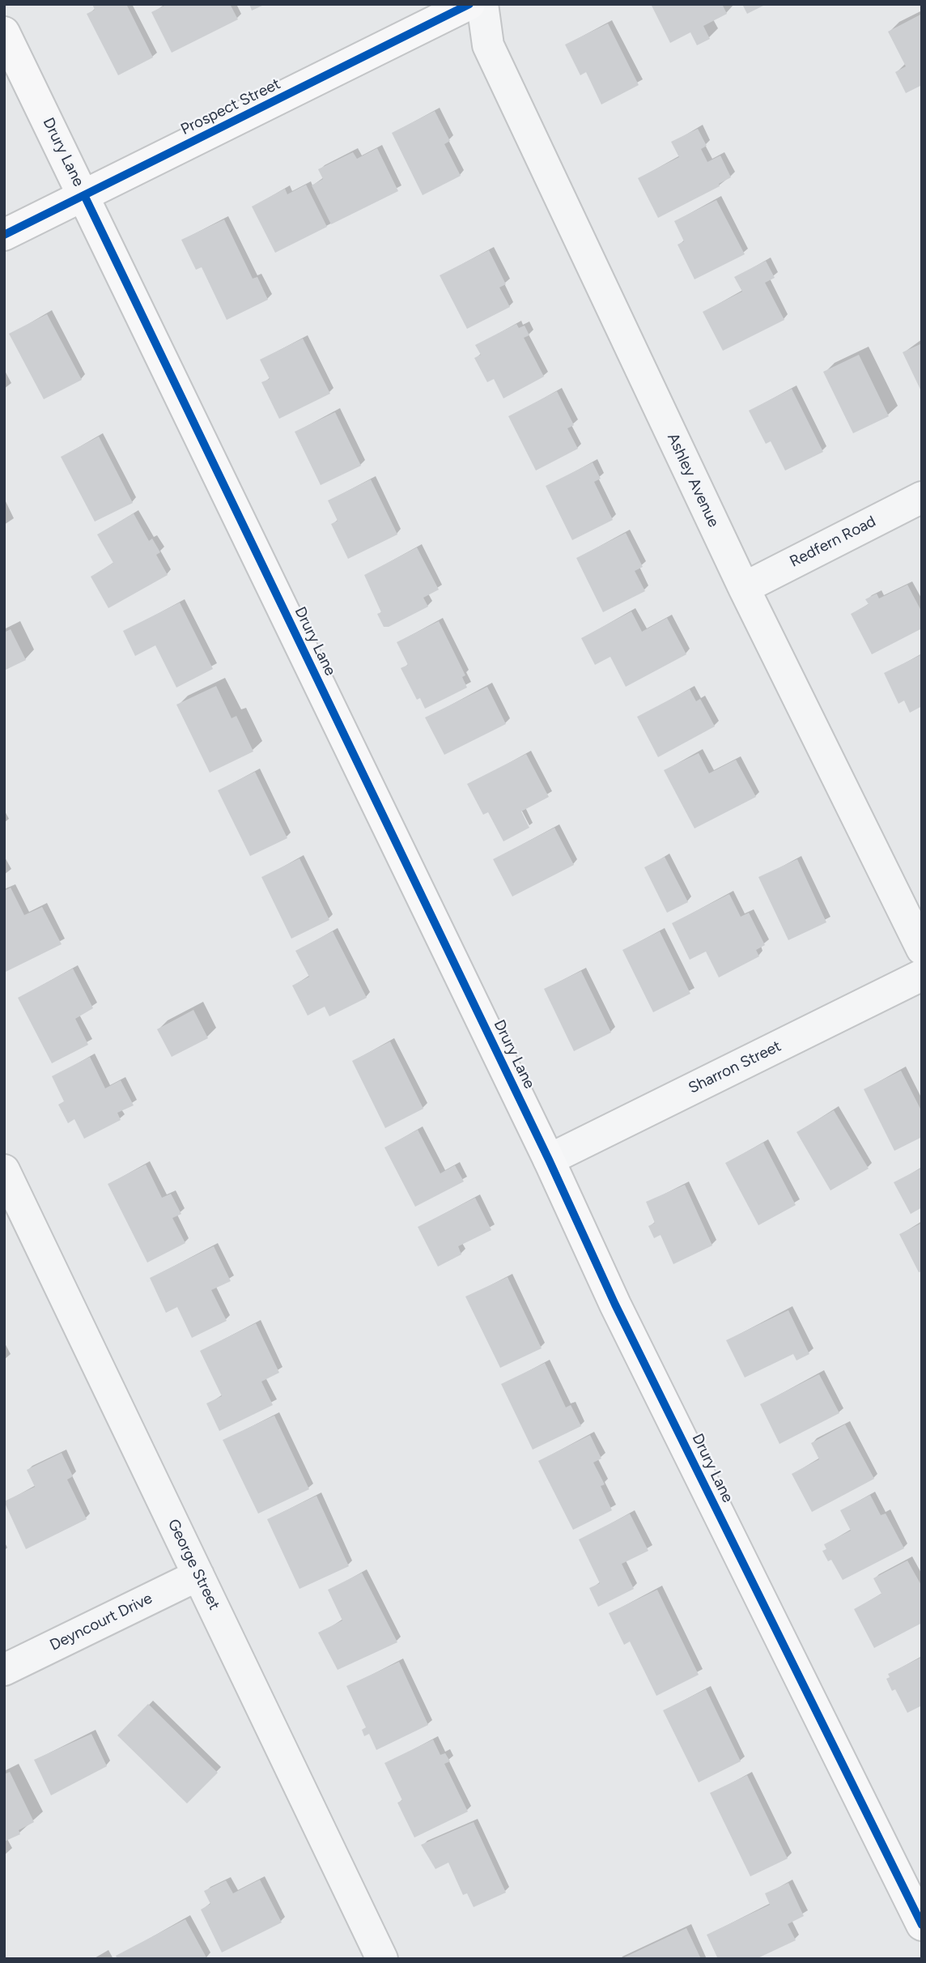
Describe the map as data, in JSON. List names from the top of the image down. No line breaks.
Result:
{"streets":{"street":["Prospect Street","Drury Lane","Ashley Avenue","Redfern Road","Sharron Street","George Street","Deyncourt Drive"]},"crossings":[["Prospect Street","Drury Lane"],["Drury Lane","Sharron Street"],["Ashley Avenue","Redfern Road"],["George Street","Deyncourt Drive"]]}
